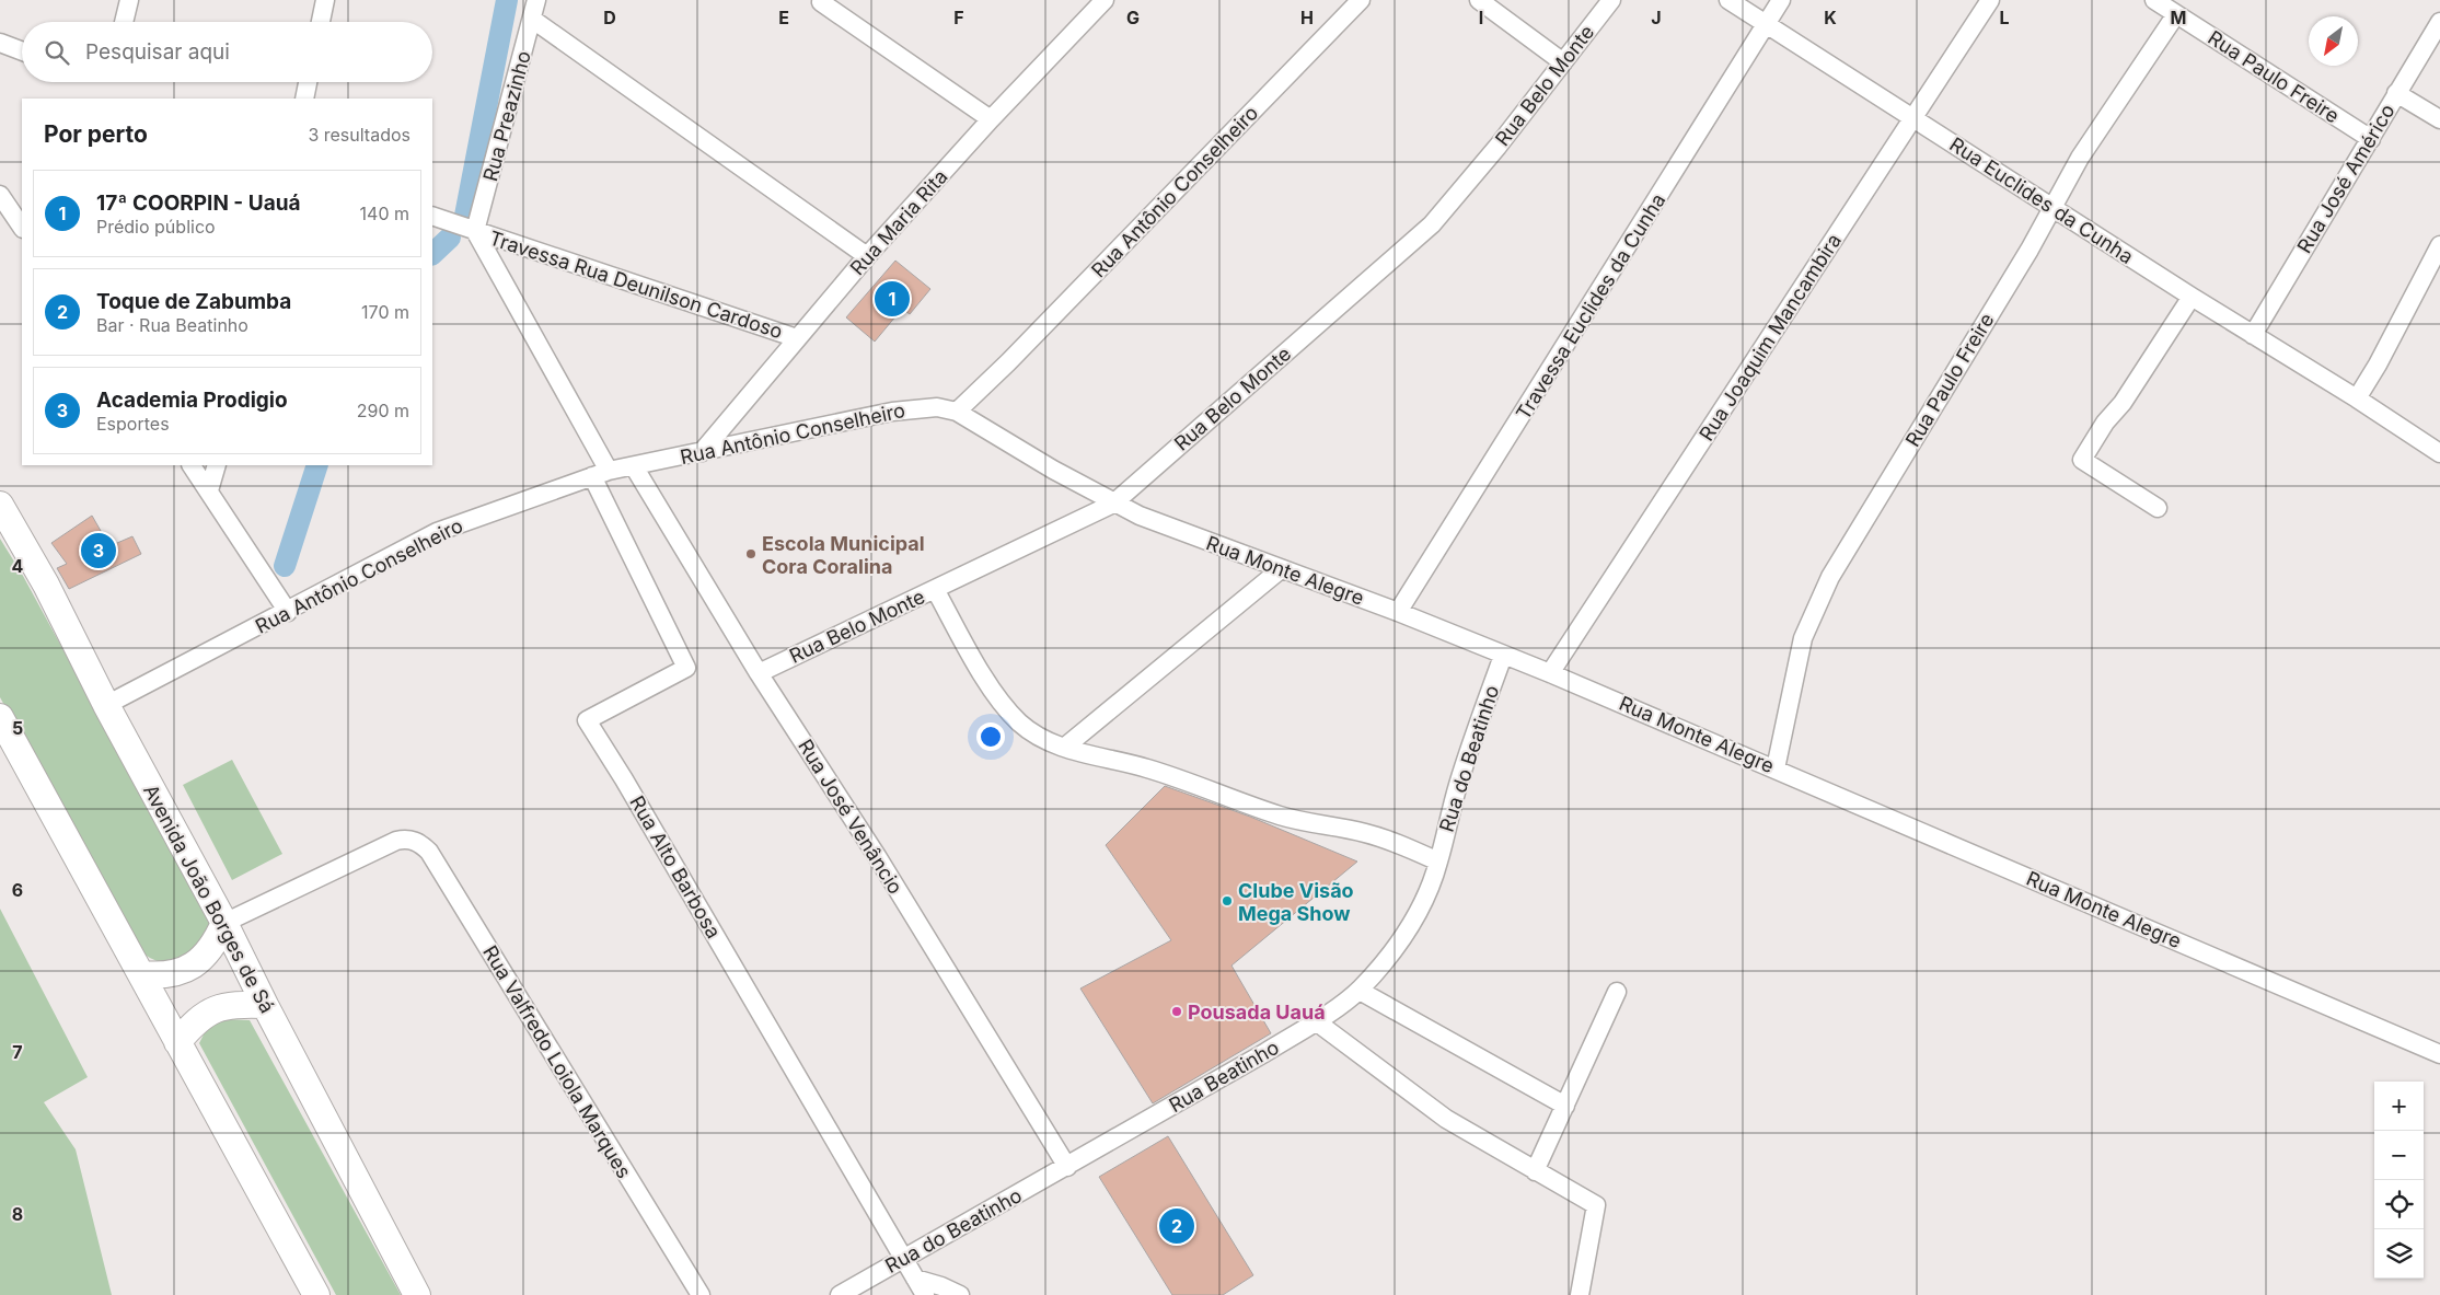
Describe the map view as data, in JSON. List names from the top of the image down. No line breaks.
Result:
{"streets":{"main road":["Avenida João Borges de Sá"],"street":["Rua Paulo Freire","Rua Belo Monte","Rua Preazinho","Rua José Américo","Rua Antônio Conselheiro","Rua Euclides da Cunha","Rua Maria Rita","Travessa Rua Deunilson Cardoso","Travessa Euclides da Cunha","Rua Joaquim Mancambira","Rua Monte Alegre","Rua do Beatinho","Rua José Venâncio","Rua Alto Barbosa","Rua Valfredo Loiola Marques","Rua Beatinho"]},"crossings":[["Rua Paulo Freire","Rua José Américo"],["Rua Paulo Freire","Rua Euclides da Cunha"],["Rua Paulo Freire","Rua Monte Alegre"],["Rua Belo Monte","Rua Monte Alegre"],["Rua Belo Monte","Rua José Venâncio"],["Rua Preazinho","Travessa Rua Deunilson Cardoso"],["Rua José Américo","Rua Euclides da Cunha"],["Rua Antônio Conselheiro","Rua Maria Rita"],["Rua Antônio Conselheiro","Rua Monte Alegre"],["Rua Antônio Conselheiro","Rua José Venâncio"],["Rua Antônio Conselheiro","Rua Alto Barbosa"],["Rua Antônio Conselheiro","Avenida João Borges de Sá"],["Rua Euclides da Cunha","Travessa Euclides da Cunha"],["Rua Euclides da Cunha","Rua Joaquim Mancambira"],["Rua Maria Rita","Travessa Rua Deunilson Cardoso"],["Travessa Euclides da Cunha","Rua Monte Alegre"],["Rua Joaquim Mancambira","Rua Monte Alegre"],["Rua Monte Alegre","Rua do Beatinho"],["Rua do Beatinho","Rua José Venâncio"],["Rua do Beatinho","Rua Alto Barbosa"],["Rua do Beatinho","Rua Beatinho"],["Rua José Venâncio","Rua Beatinho"],["Avenida João Borges de Sá","Rua Valfredo Loiola Marques"]],"places":["Escola Municipal Cora Coralina","Clube Visão Mega Show","Pousada Uauá"],"north":"bottom left","page":{"search":"Pesquisar aqui","heading":["Por perto","3 resultados"],"list":[{"mark":"1","name":"17ª COORPIN - Uauá","note":"Prédio público","value":"140 m"},{"mark":"2","name":"Toque de Zabumba","note":"Bar · Rua Beatinho","value":"170 m"},{"mark":"3","name":"Academia Prodigio","note":"Esportes","value":"290 m"}],"pins":["1","3","2"],"map_buttons":["+","−"]},"grid":{"columns":["D","E","F","G","H","I","J","K","L","M"],"rows":["4","5","6","7","8"]}}
